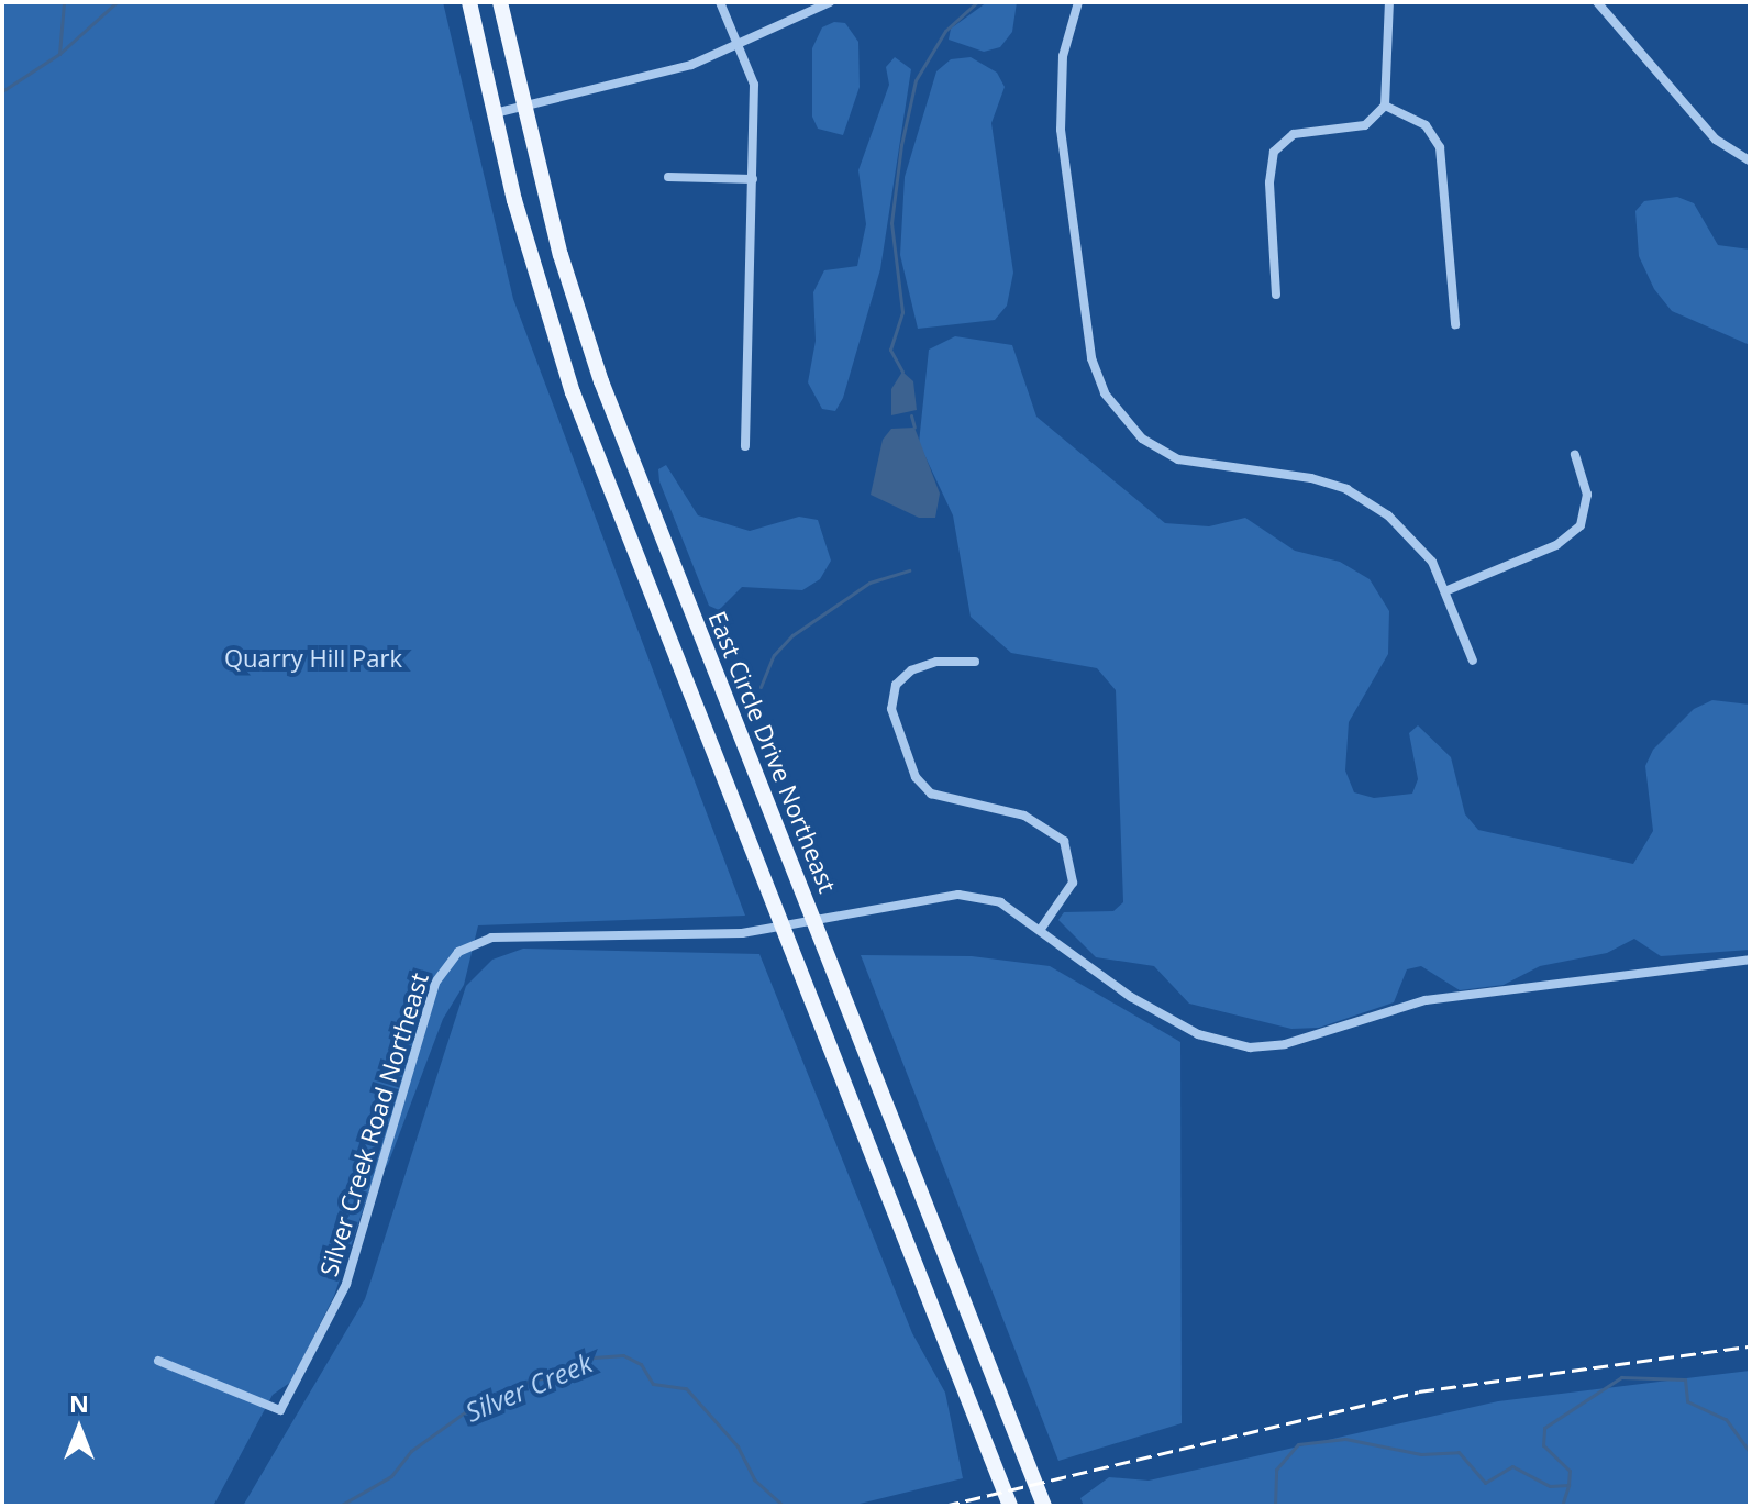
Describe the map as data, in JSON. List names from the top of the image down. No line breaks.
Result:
{"streets":{"main road":["East Circle Drive Northeast"],"street":["Silver Creek Road Northeast"]},"crossings":[["East Circle Drive Northeast","Silver Creek Road Northeast"]],"water":["Silver Creek"],"parks":["Quarry Hill Park"],"north":"top"}
